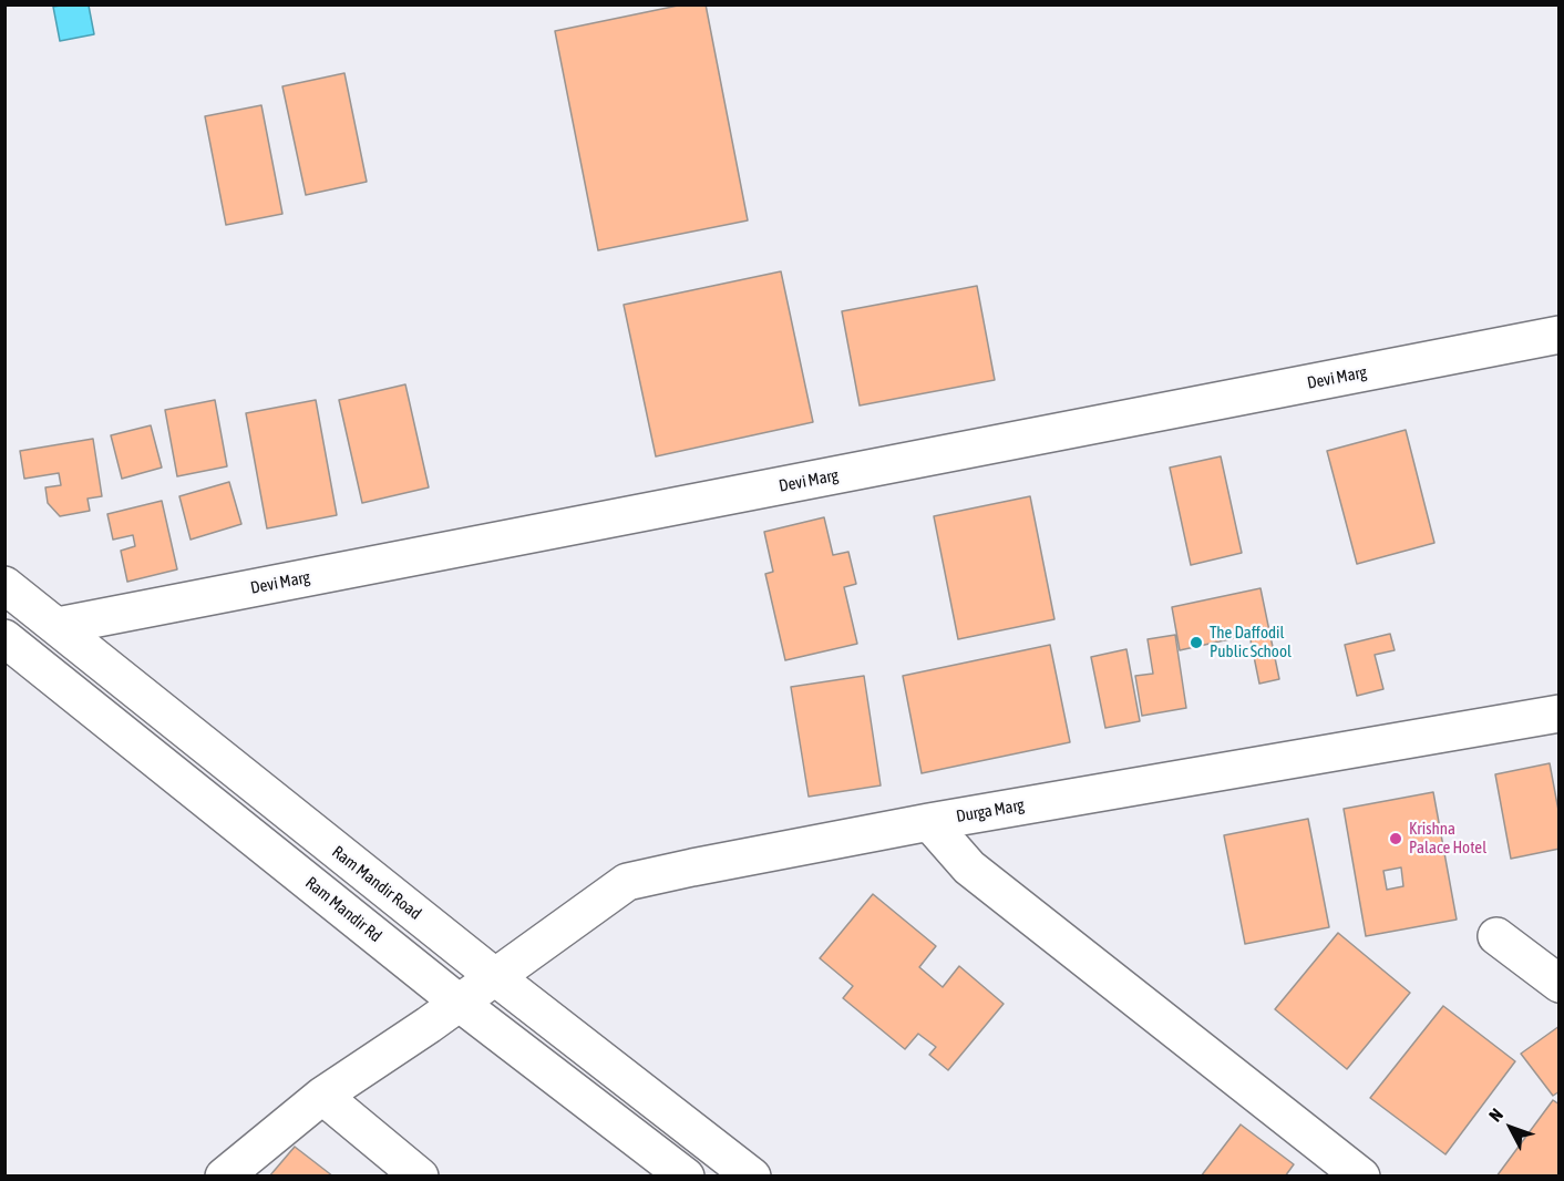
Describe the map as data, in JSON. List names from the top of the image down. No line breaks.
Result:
{"streets":{"street":["Devi Marg","Durga Marg","Ram Mandir Road","Ram Mandir Rd"]},"crossings":[["Devi Marg","Ram Mandir Road"],["Durga Marg","Ram Mandir Road"],["Durga Marg","Ram Mandir Rd"]],"places":["The Daffodil Public School","Krishna Palace Hotel"],"north":"top left"}
